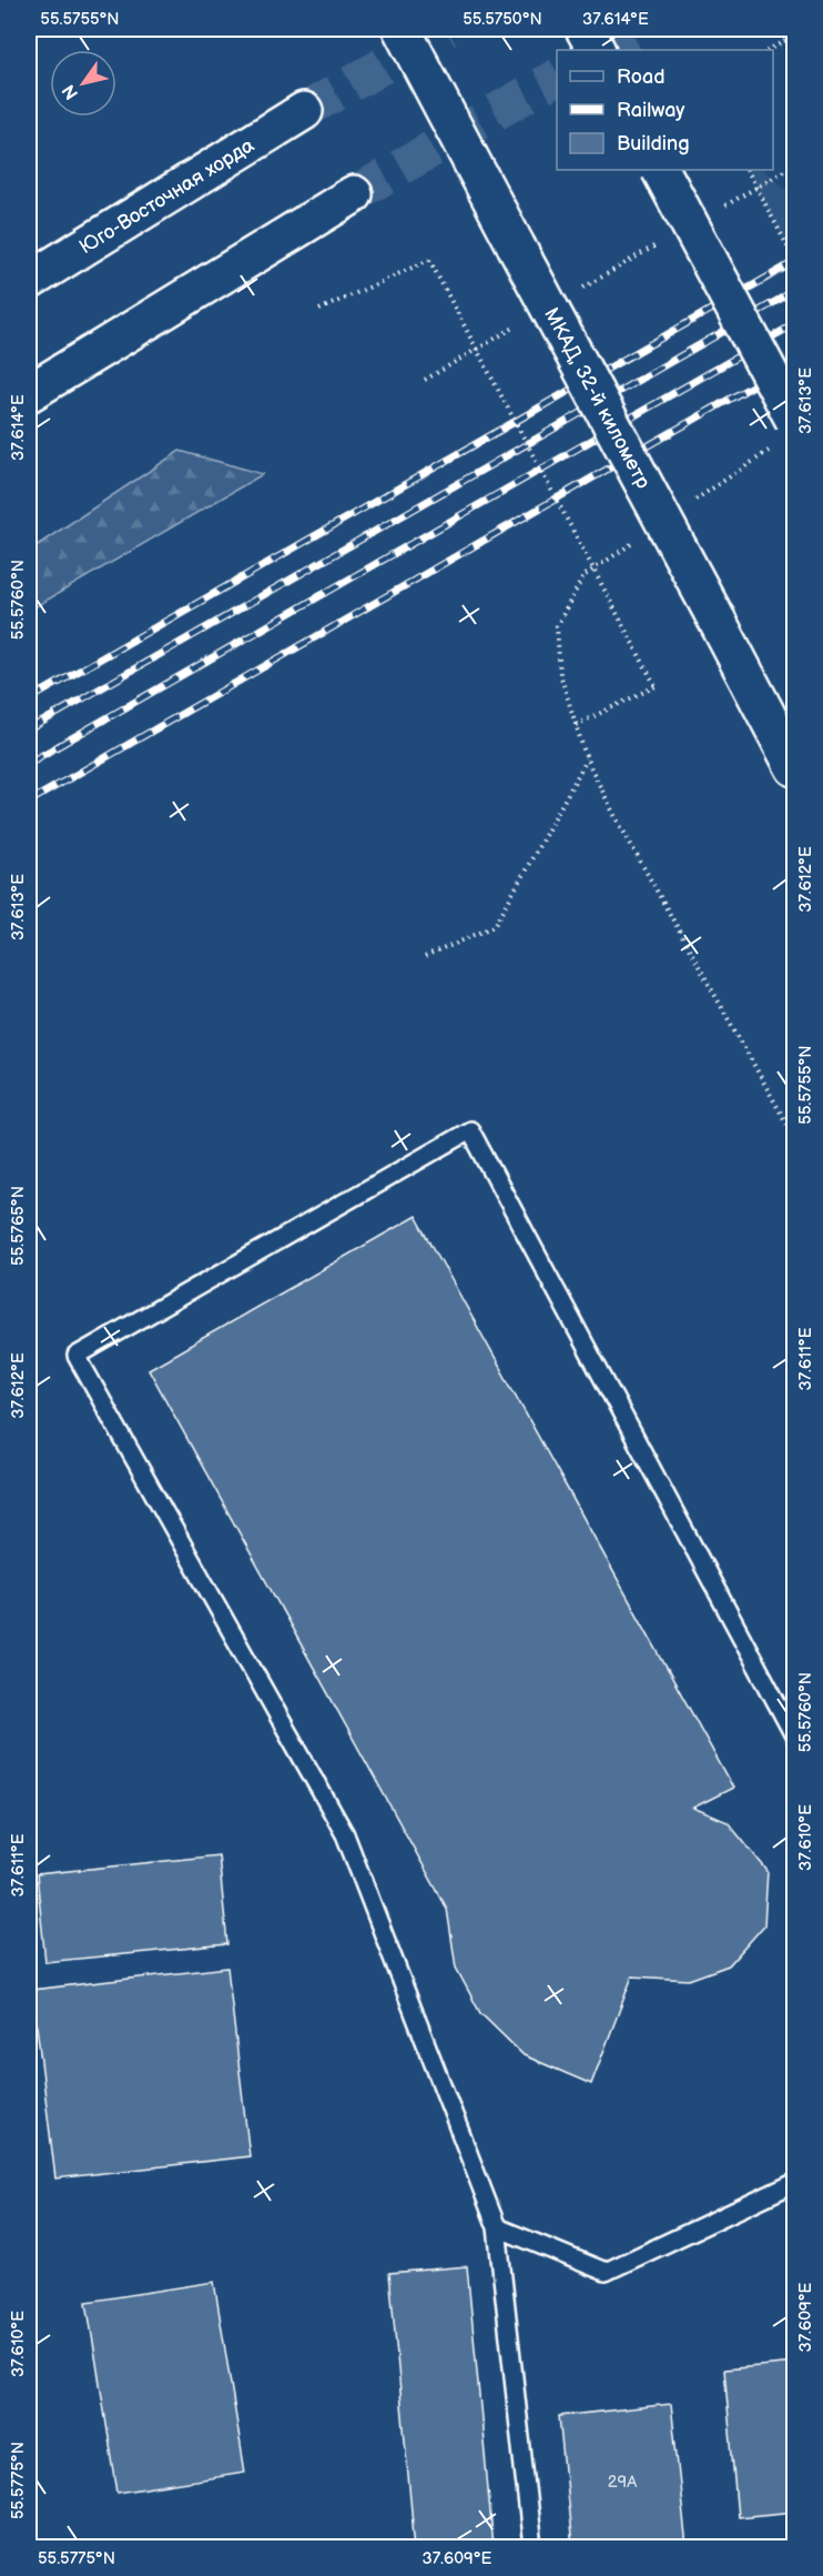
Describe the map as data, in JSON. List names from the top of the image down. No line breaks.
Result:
{"streets":{"main road":["Юго-Восточная хорда","МКАД, 32-й километр"]},"house_numbers":["29А"],"legend":["Road","Railway","Building"],"north":"bottom left","coordinates":["55.5755°N","55.5750°N","37.614°E","37.613°E","55.5760°N","37.612°E","55.5765°N","37.611°E","37.610°E","37.609°E","55.5775°N"]}
